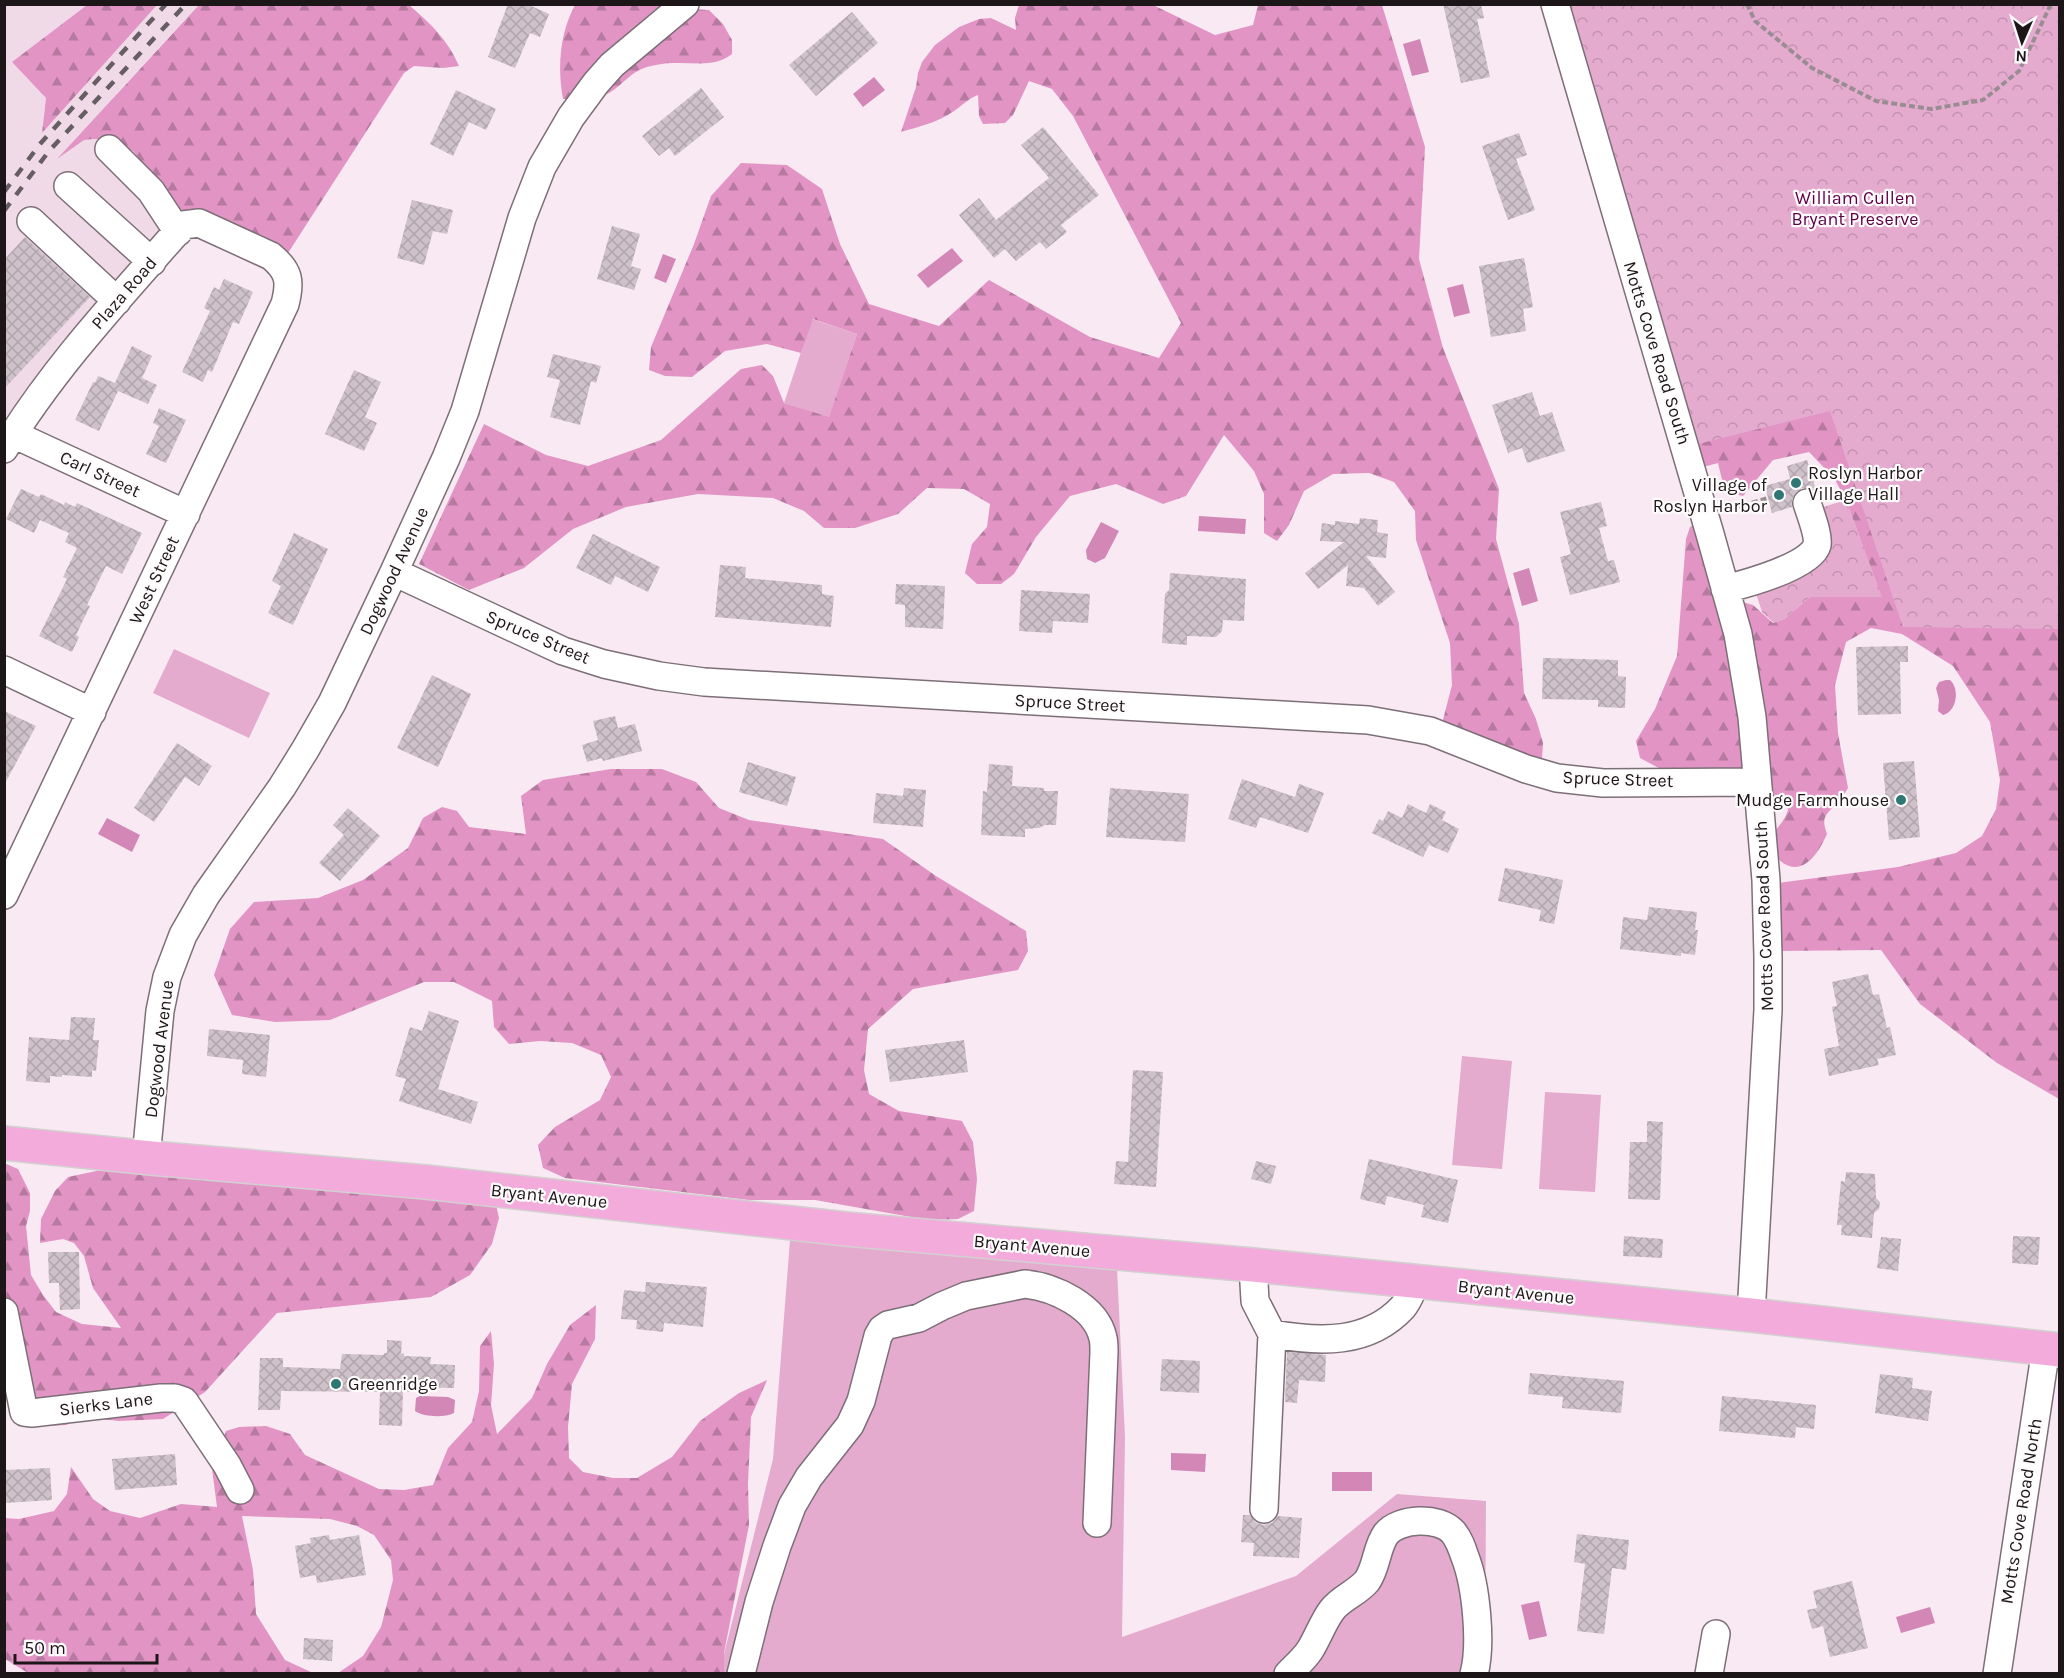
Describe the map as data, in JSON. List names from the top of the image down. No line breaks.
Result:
{"streets":{"main road":["Bryant Avenue"],"street":["Plaza Road","Motts Cove Road South","Carl Street","Dogwood Avenue","West Street","Spruce Street","Sierks Lane","Motts Cove Road North"]},"crossings":[["Plaza Road","Carl Street"],["Plaza Road","West Street"],["Motts Cove Road South","Spruce Street"],["Motts Cove Road South","Bryant Avenue"],["Carl Street","West Street"],["Dogwood Avenue","Spruce Street"],["Dogwood Avenue","Bryant Avenue"],["Bryant Avenue","Motts Cove Road North"]],"parks":["William Cullen Bryant Preserve"],"places":["Roslyn Harbor Village Hall","Village of Roslyn Harbor","Mudge Farmhouse","Greenridge"],"scale_bar":"50 m","north":"bottom"}
